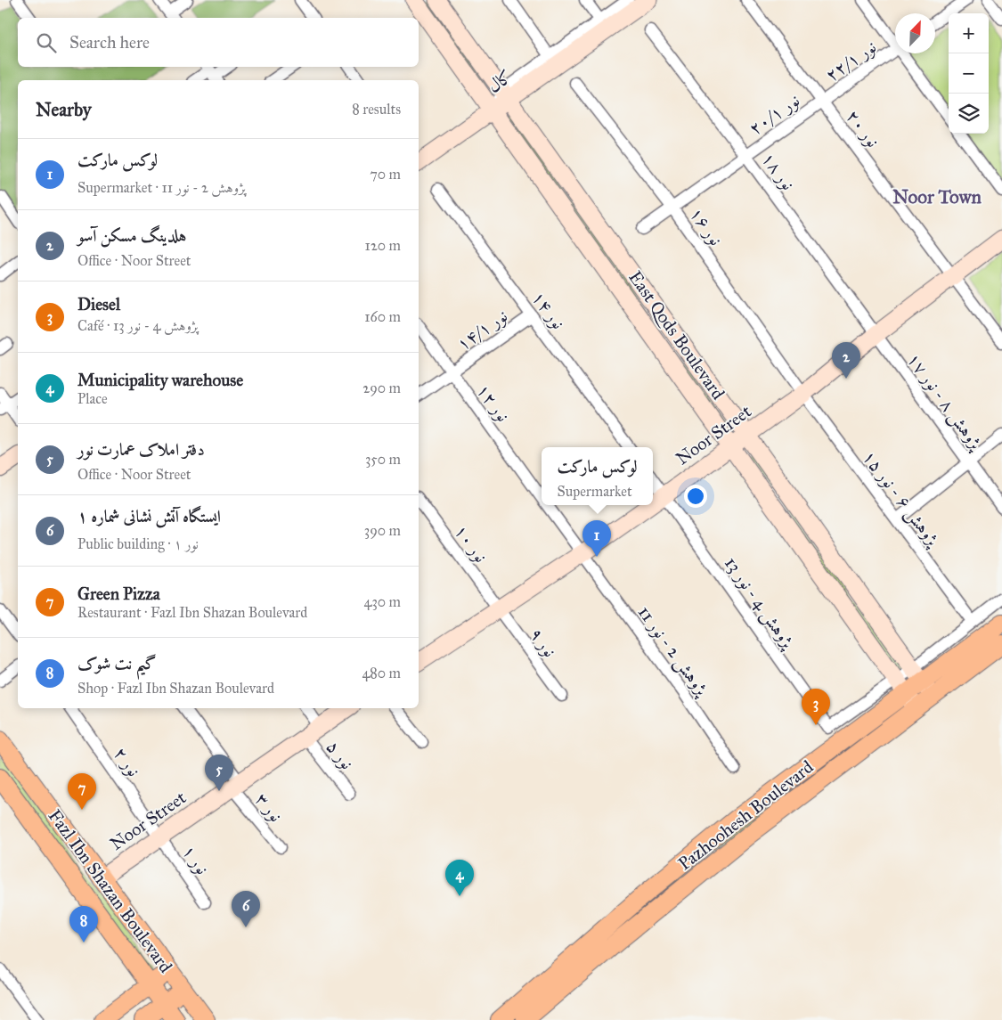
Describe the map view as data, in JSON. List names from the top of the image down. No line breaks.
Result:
{"streets":{"main road":["کال","East Qods Boulevard","Noor Street","Pazhoohesh Boulevard","Fazl Ibn Shazan Boulevard"],"street":["نور ۲۲/۱","نور ۲۰/۱","نور ۲۰","نور ۱۸","نور ۱۶","نور ۱۴","نور ۱۴/۱","پژوهش ۸ - نور ۱۷","نور ۱۲","پژوهش ۶ - نور ۱۵","نور ۱۰","پژوهش 4 - نور 13","نور ۹","پژوهش 2 - نور 11","نور ۵","نور ۲","نور ۳","نور ۱"]},"crossings":[["نور ۲۲/۱","نور ۲۰/۱"],["نور ۲۲/۱","نور ۲۰"],["کال","East Qods Boulevard"],["نور ۲۰/۱","نور ۲۰"],["نور ۲۰/۱","نور ۱۸"],["نور ۲۰/۱","نور ۱۶"],["نور ۲۰","Noor Street"],["نور ۱۸","پژوهش ۸ - نور ۱۷"],["نور ۱۸","Noor Street"],["نور ۱۶","Noor Street"],["نور ۱۶","پژوهش ۶ - نور ۱۵"],["نور ۱۴","نور ۱۴/۱"],["نور ۱۴/۱","نور ۱۲"],["East Qods Boulevard","Noor Street"],["East Qods Boulevard","پژوهش 4 - نور 13"],["East Qods Boulevard","Pazhoohesh Boulevard"],["پژوهش ۸ - نور ۱۷","Noor Street"],["نور ۱۲","Noor Street"],["نور ۱۲","پژوهش 2 - نور 11"],["Noor Street","پژوهش ۶ - نور ۱۵"],["Noor Street","نور ۱۰"],["Noor Street","پژوهش 4 - نور 13"],["Noor Street","نور ۹"],["Noor Street","پژوهش 2 - نور 11"],["Noor Street","نور ۵"],["Noor Street","نور ۲"],["Noor Street","نور ۳"],["Noor Street","نور ۱"],["Noor Street","Fazl Ibn Shazan Boulevard"],["نور ۱۰","نور ۹"],["نور ۲","نور ۱"]],"districts":["Noor Town"],"north":"top right","page":{"map_buttons":["+","−"],"search":"Search here","heading":["Nearby","8 results"],"list":[{"mark":"1","name":"لوکس مارکت","note":"Supermarket · پژوهش 2 - نور 11","value":"70 m"},{"mark":"2","name":"هلدینگ مسکن آسو","note":"Office · Noor Street","value":"120 m"},{"mark":"3","name":"Diesel","note":"Café · پژوهش 4 - نور 13","value":"160 m"},{"mark":"4","name":"Municipality warehouse","note":"Place","value":"290 m"},{"mark":"5","name":"دفتر املاک عمارت نور","note":"Office · Noor Street","value":"350 m"},{"mark":"6","name":"ایستگاه آتش نشانی شماره ۱","note":"Public building · نور ۱","value":"390 m"},{"mark":"7","name":"Green Pizza","note":"Restaurant · Fazl Ibn Shazan Boulevard","value":"430 m"},{"mark":"8","name":"گیم نت شوک","note":"Shop · Fazl Ibn Shazan Boulevard","value":"480 m"}],"pins":["2","1","3","5","7","4","6","8"],"popup":["لوکس مارکت","Supermarket"]}}
